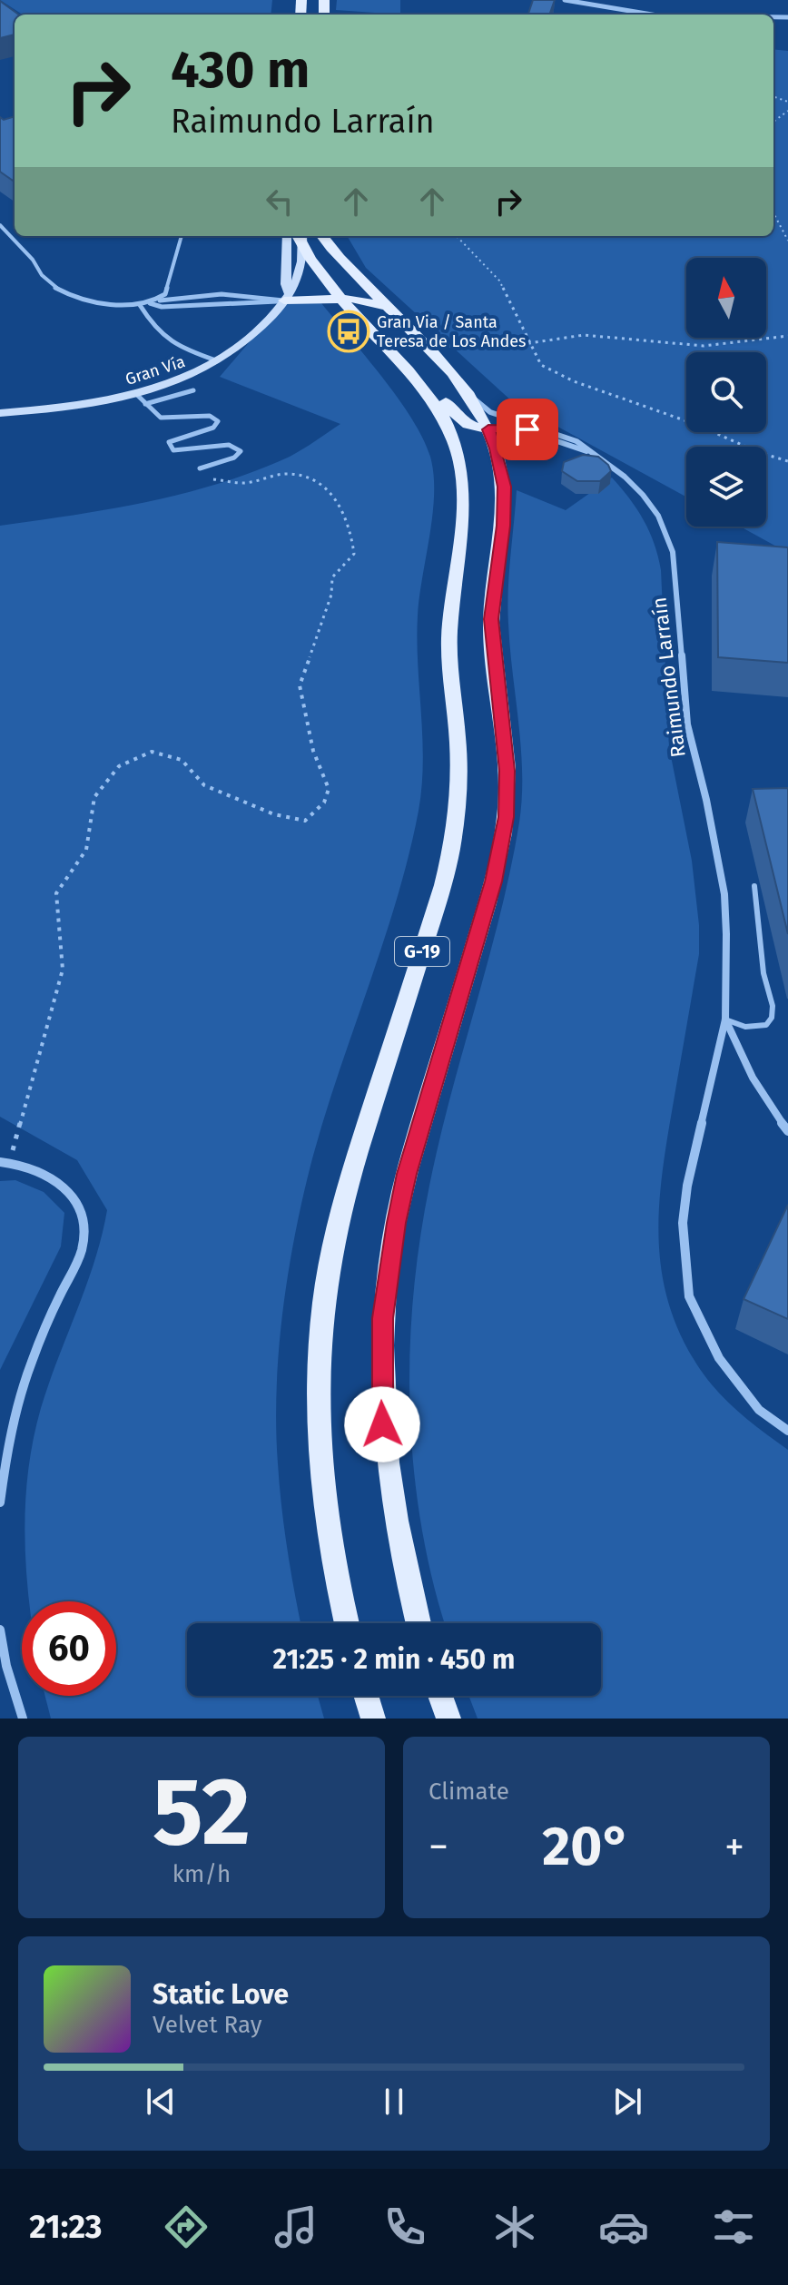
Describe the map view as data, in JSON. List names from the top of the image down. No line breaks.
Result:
{"streets":{"main road":["Gran Vía","G-19"],"street":["Raimundo Larraín"]},"crossings":[["Gran Vía","G-19"],["Raimundo Larraín","G-19"]],"places":{"bus stop":["Gran Via / Santa Teresa de Los Andes"]},"north":"top","page":{"turn":["430 m","Raimundo Larraín"],"limit":"60","trip":"21:25 · 2 min · 450 m","tile":[["52","km/h"],"Climate"],"heat":["−","20°","+"],"song":["Static Love","Velvet Ray"],"tabs":"21:23"}}
